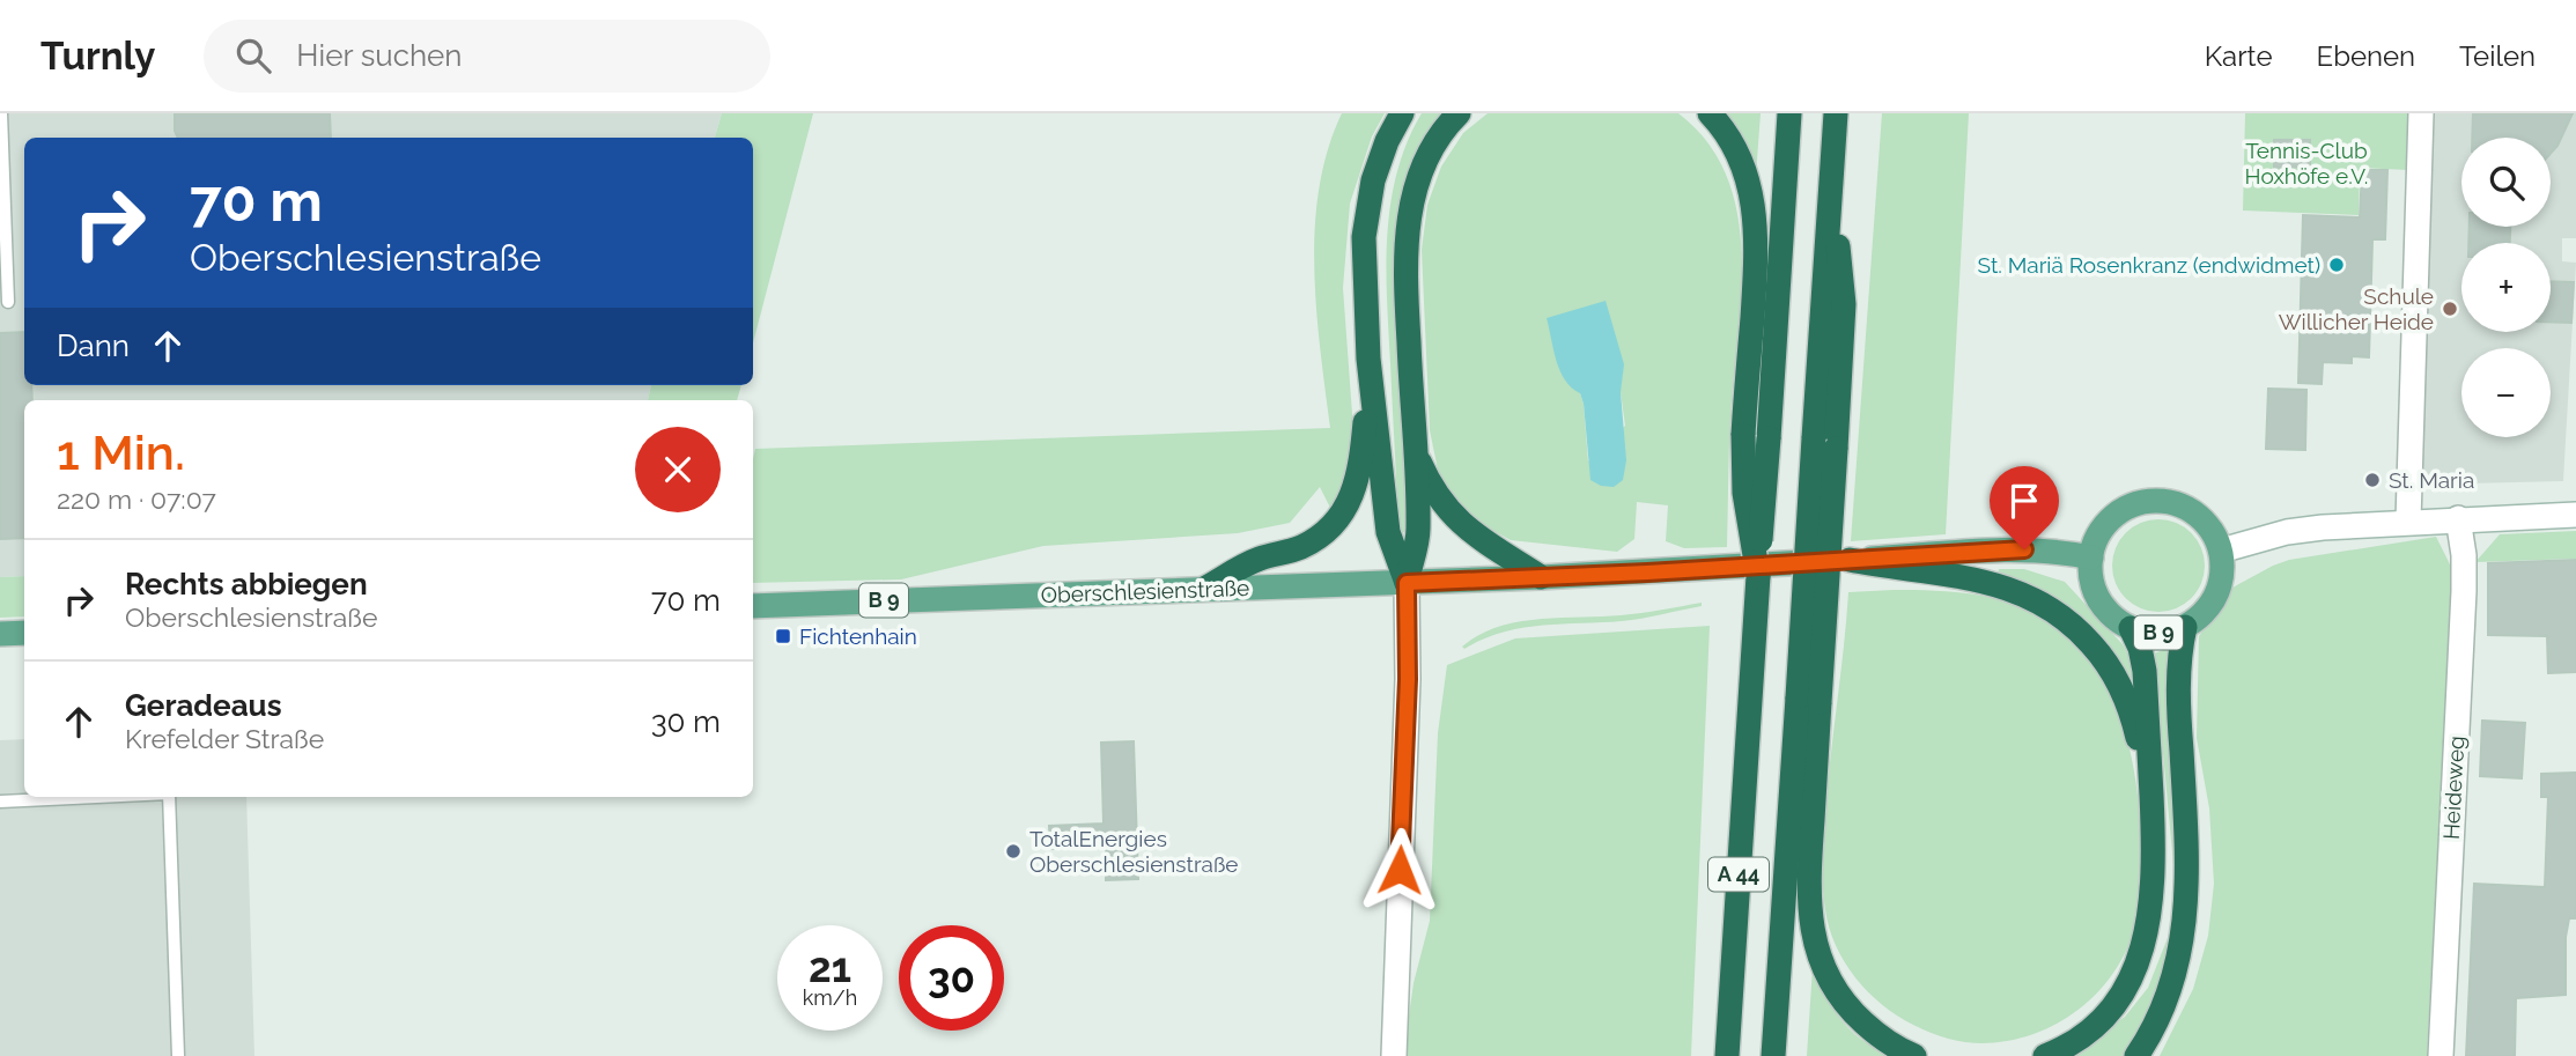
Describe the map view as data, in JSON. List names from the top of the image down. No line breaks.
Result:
{"streets":{"highway":["A 44"],"main road":["Oberschlesienstraße","B 9"],"street":["Heideweg"]},"crossings":[["Oberschlesienstraße","B 9"]],"parks":["Tennis-Club Hoxhöfe e.V."],"places":{"other":["St. Mariä Rosenkranz (endwidmet)","Schule Willicher Heide","St. Maria","TotalEnergies Oberschlesienstraße"],"transit":["Fichtenhain"]},"page":{"header":"Turnly","search":"Hier suchen","nav":["Karte","Ebenen","Teilen"],"map_buttons":["+","−"],"turn":["70 m","Oberschlesienstraße"],"then":"Dann","heading":["1 Min.","220 m · 07:07"],"list":[{"name":"Rechts abbiegen","note":"Oberschlesienstraße","value":"70 m"},{"name":"Geradeaus","note":"Krefelder Straße","value":"30 m"}],"speed":"21 km/h","limit":"30"}}
